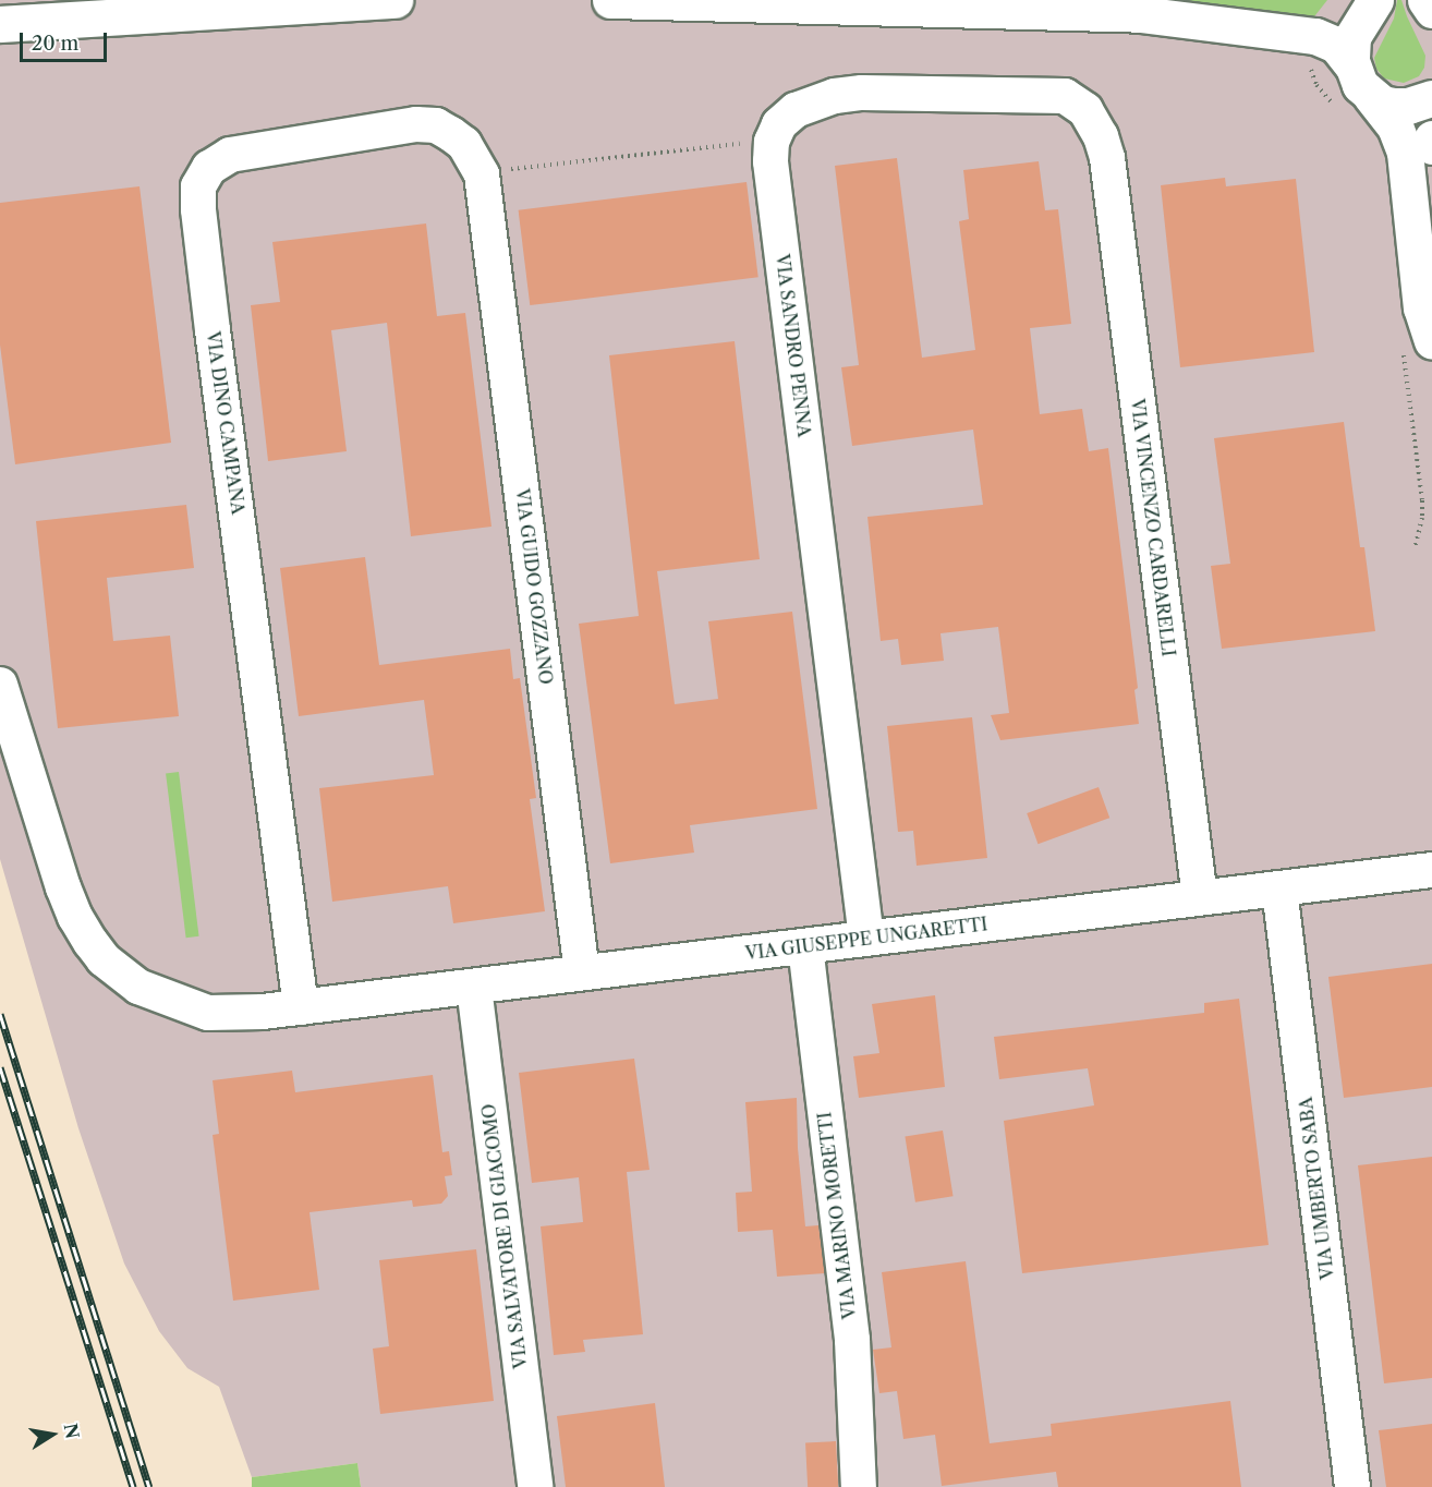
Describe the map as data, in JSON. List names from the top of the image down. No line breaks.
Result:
{"streets":{"street":["VIA SANDRO PENNA","VIA DINO CAMPANA","VIA VINCENZO CARDARELLI","VIA GUIDO GOZZANO","VIA GIUSEPPE UNGARETTI","VIA UMBERTO SABA","VIA MARINO MORETTI","VIA SALVATORE DI GIACOMO"]},"crossings":[["VIA SANDRO PENNA","VIA VINCENZO CARDARELLI"],["VIA SANDRO PENNA","VIA GIUSEPPE UNGARETTI"],["VIA DINO CAMPANA","VIA GUIDO GOZZANO"],["VIA DINO CAMPANA","VIA GIUSEPPE UNGARETTI"],["VIA VINCENZO CARDARELLI","VIA GIUSEPPE UNGARETTI"],["VIA GUIDO GOZZANO","VIA GIUSEPPE UNGARETTI"],["VIA GIUSEPPE UNGARETTI","VIA UMBERTO SABA"],["VIA GIUSEPPE UNGARETTI","VIA MARINO MORETTI"],["VIA GIUSEPPE UNGARETTI","VIA SALVATORE DI GIACOMO"]],"scale_bar":"20 m","north":"right"}
